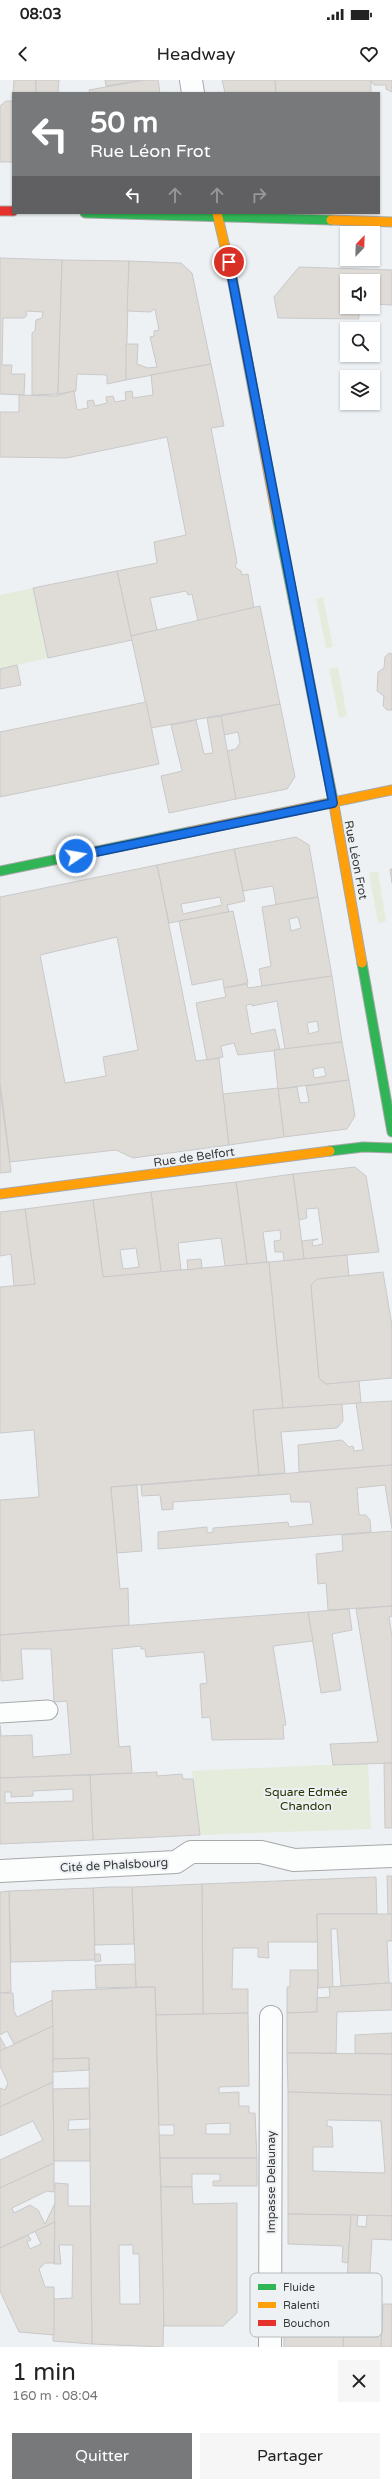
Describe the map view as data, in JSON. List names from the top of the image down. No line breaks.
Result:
{"streets":{"street":["Rue Léon Frot","Rue de Belfort","Cité de Phalsbourg","Impasse Delaunay"]},"parks":["Square Edmée Chandon"],"legend":["Fluide","Ralenti","Bouchon"],"north":"top right","page":{"status":"08:03","header":"Headway","turn":["50 m","Rue Léon Frot"],"heading":["1 min","160 m · 08:04"],"buttons":["Quitter","Partager"]}}
